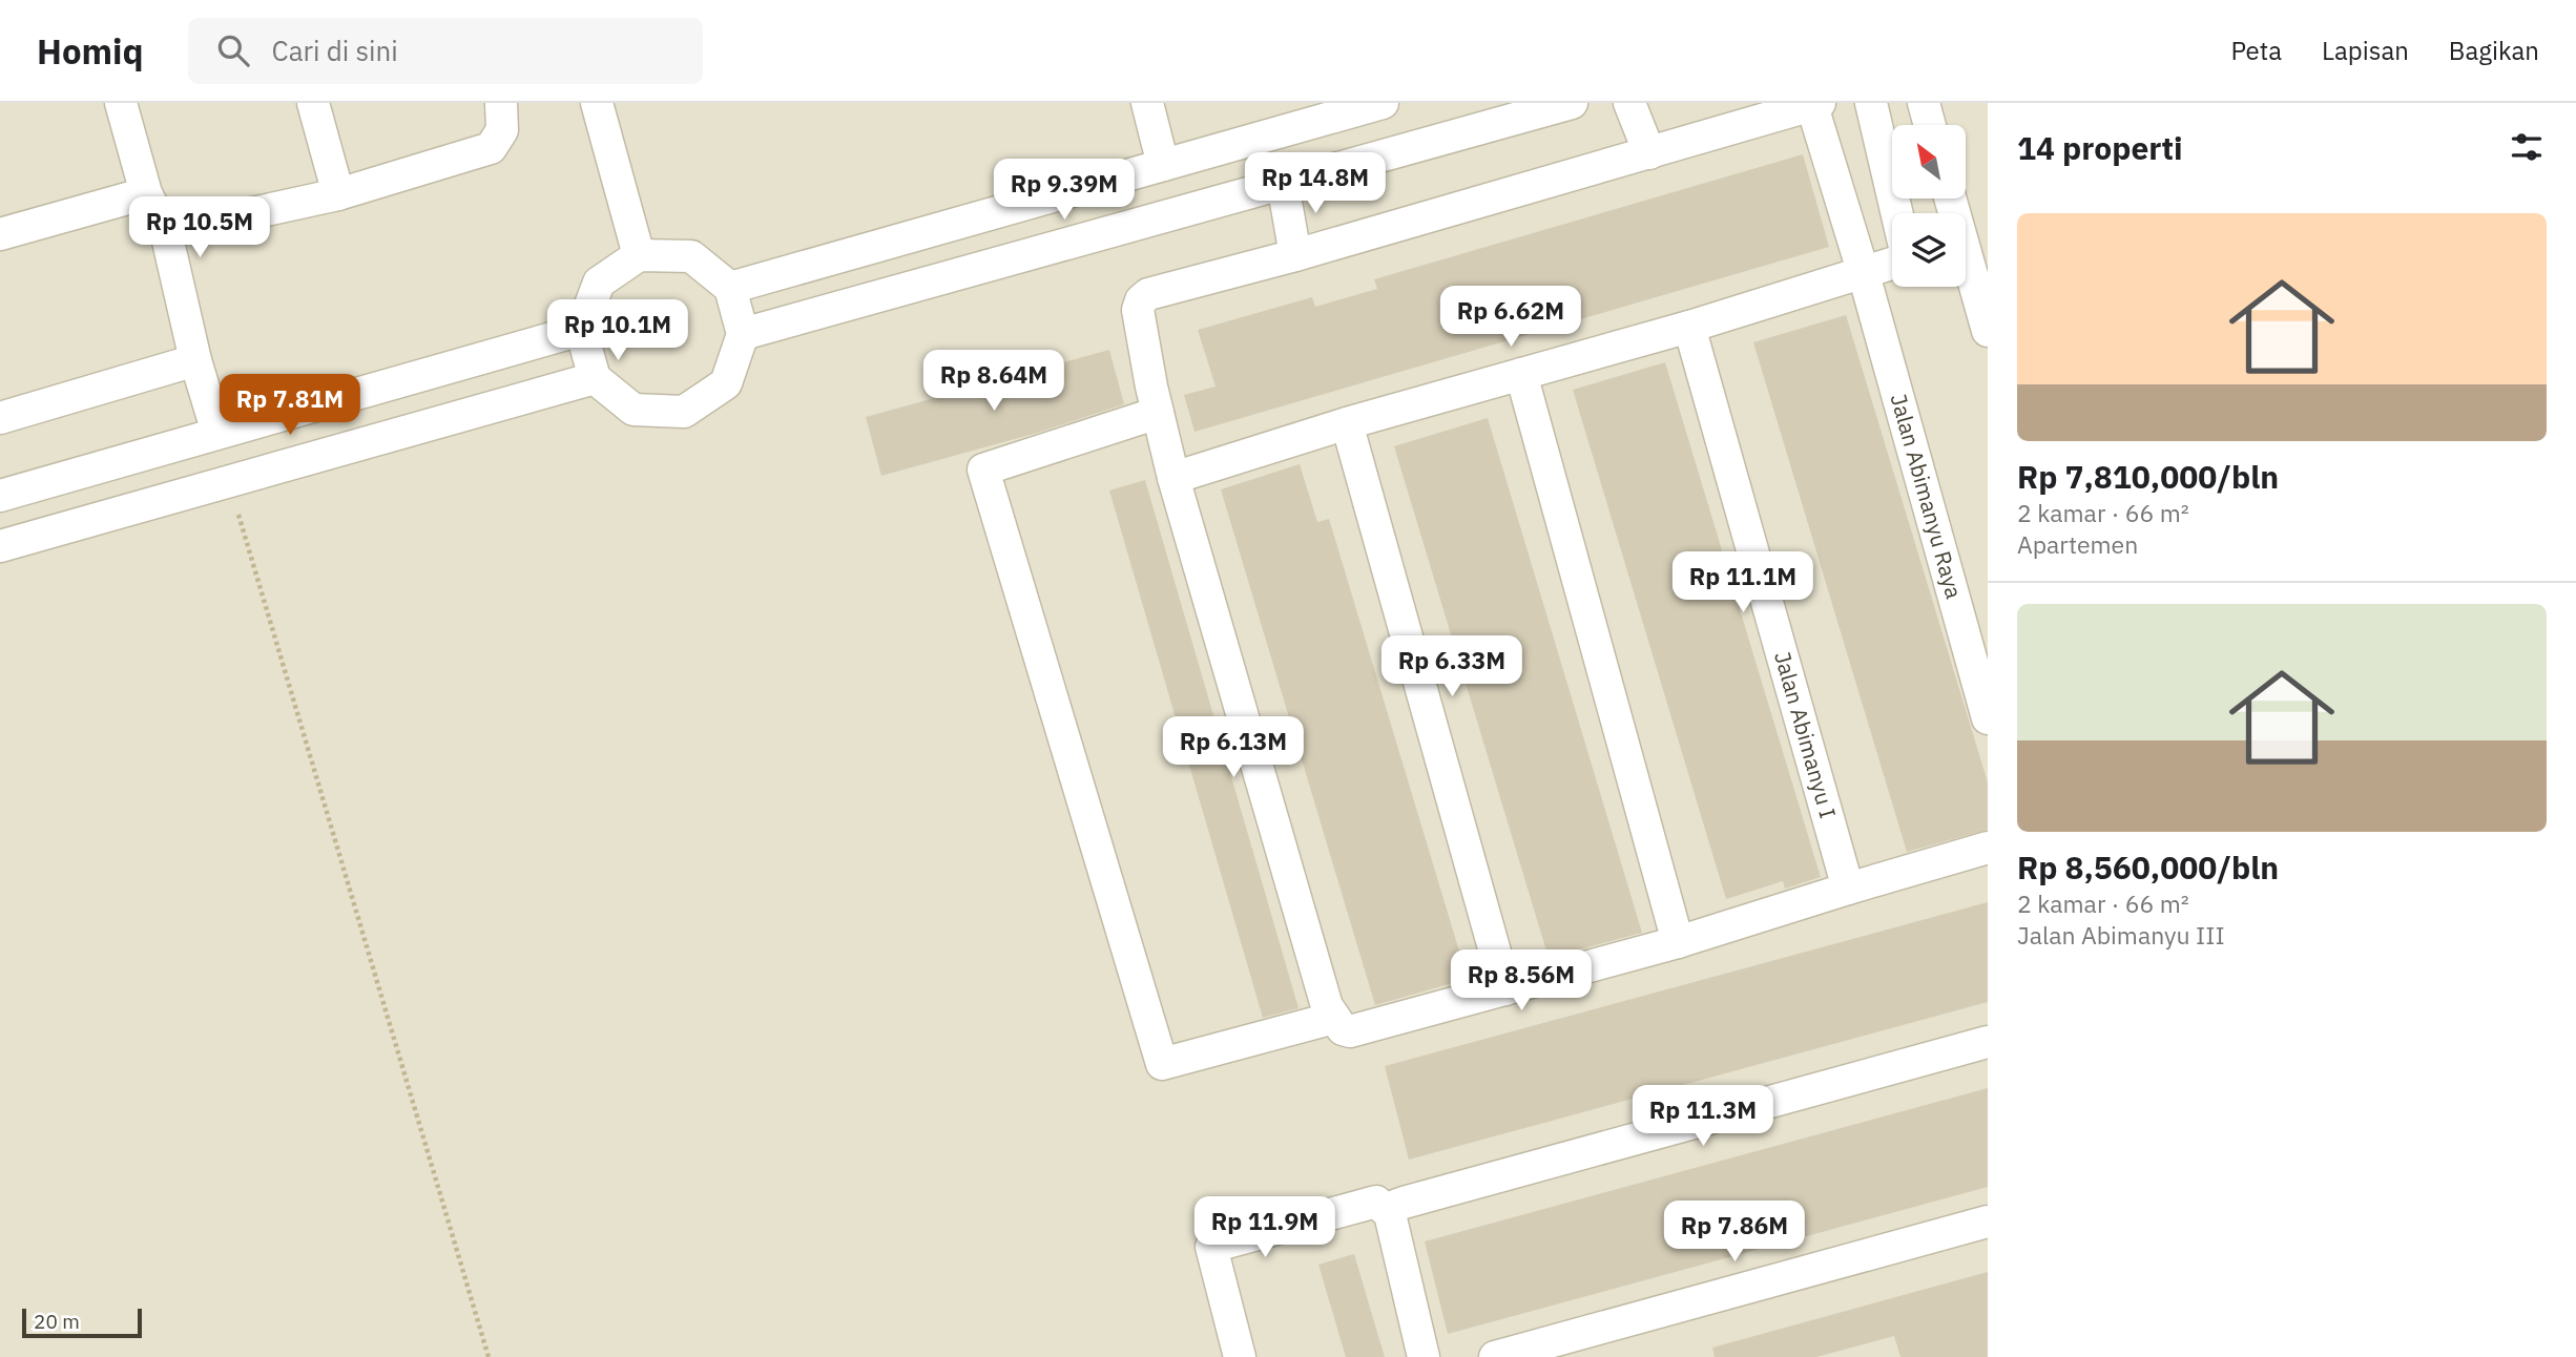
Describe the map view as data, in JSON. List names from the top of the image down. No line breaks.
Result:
{"streets":{"street":["Jalan Abimanyu Raya","Jalan Abimanyu I"]},"scale_bar":"20 m","north":"top left","page":{"header":"Homiq","search":"Cari di sini","nav":["Peta","Lapisan","Bagikan"],"heading":"14 properti","price":["Rp 14.8M","Rp 9.39M","Rp 10.5M","Rp 6.62M","Rp 10.1M","Rp 8.64M","Rp 7.81M","Rp 11.1M","Rp 6.33M","Rp 6.13M","Rp 8.56M","Rp 11.3M","Rp 11.9M","Rp 7.86M"],"list":[{"name":"Rp 7,810,000/bln","note":"2 kamar · 66 m² · Apartemen"},{"name":"Rp 8,560,000/bln","note":"2 kamar · 66 m² · Jalan Abimanyu III"}],"scale":"20 m"}}
